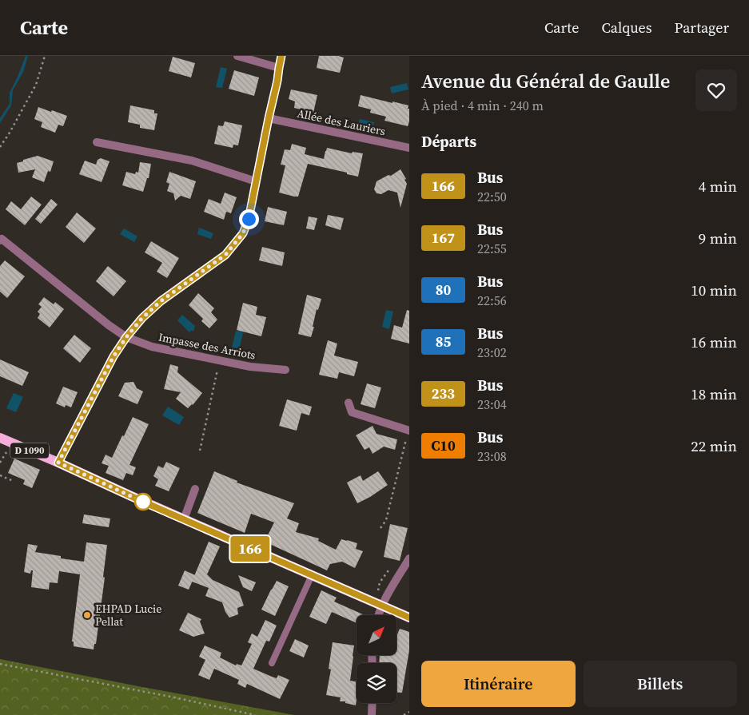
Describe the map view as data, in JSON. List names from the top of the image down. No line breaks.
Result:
{"streets":{"main road":["D 1090"],"street":["Allée des Lauriers","Impasse des Arriots"]},"places":["EHPAD Lucie Pellat"],"lines":["bus line 166"],"north":"top right","page":{"header":"Carte","nav":["Carte","Calques","Partager"],"on_map":"166","heading":[["Avenue du Général de Gaulle","À pied · 4 min · 240 m"],"Départs"],"list":[{"mark":"166","name":"Bus","note":"22:50","value":"4 min"},{"mark":"167","name":"Bus","note":"22:55","value":"9 min"},{"mark":"80","name":"Bus","note":"22:56","value":"10 min"},{"mark":"85","name":"Bus","note":"23:02","value":"16 min"},{"mark":"233","name":"Bus","note":"23:04","value":"18 min"},{"mark":"C10","name":"Bus","note":"23:08","value":"22 min"}],"buttons":["Itinéraire","Billets"]}}
